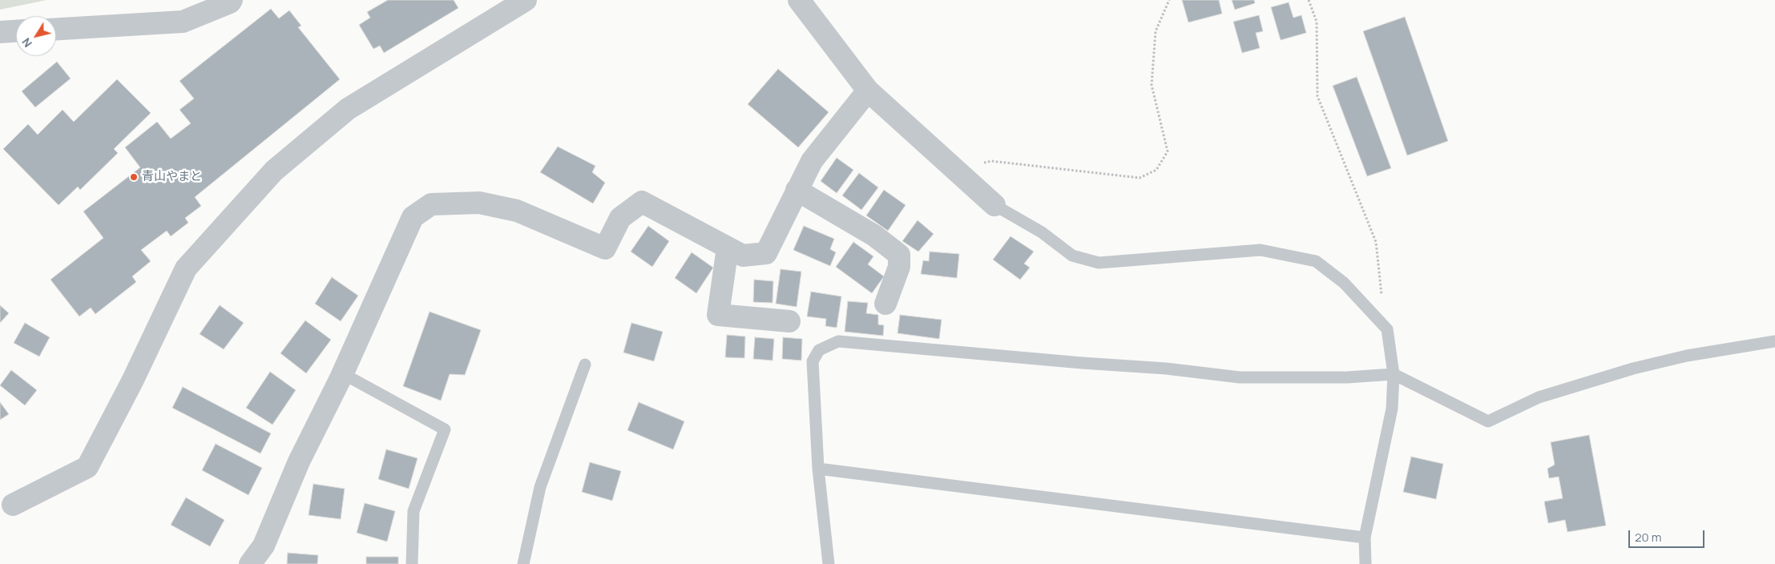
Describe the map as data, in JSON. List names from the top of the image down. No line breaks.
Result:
{"places":["青山やまと"],"scale_bar":"20 m","north":"bottom left"}
